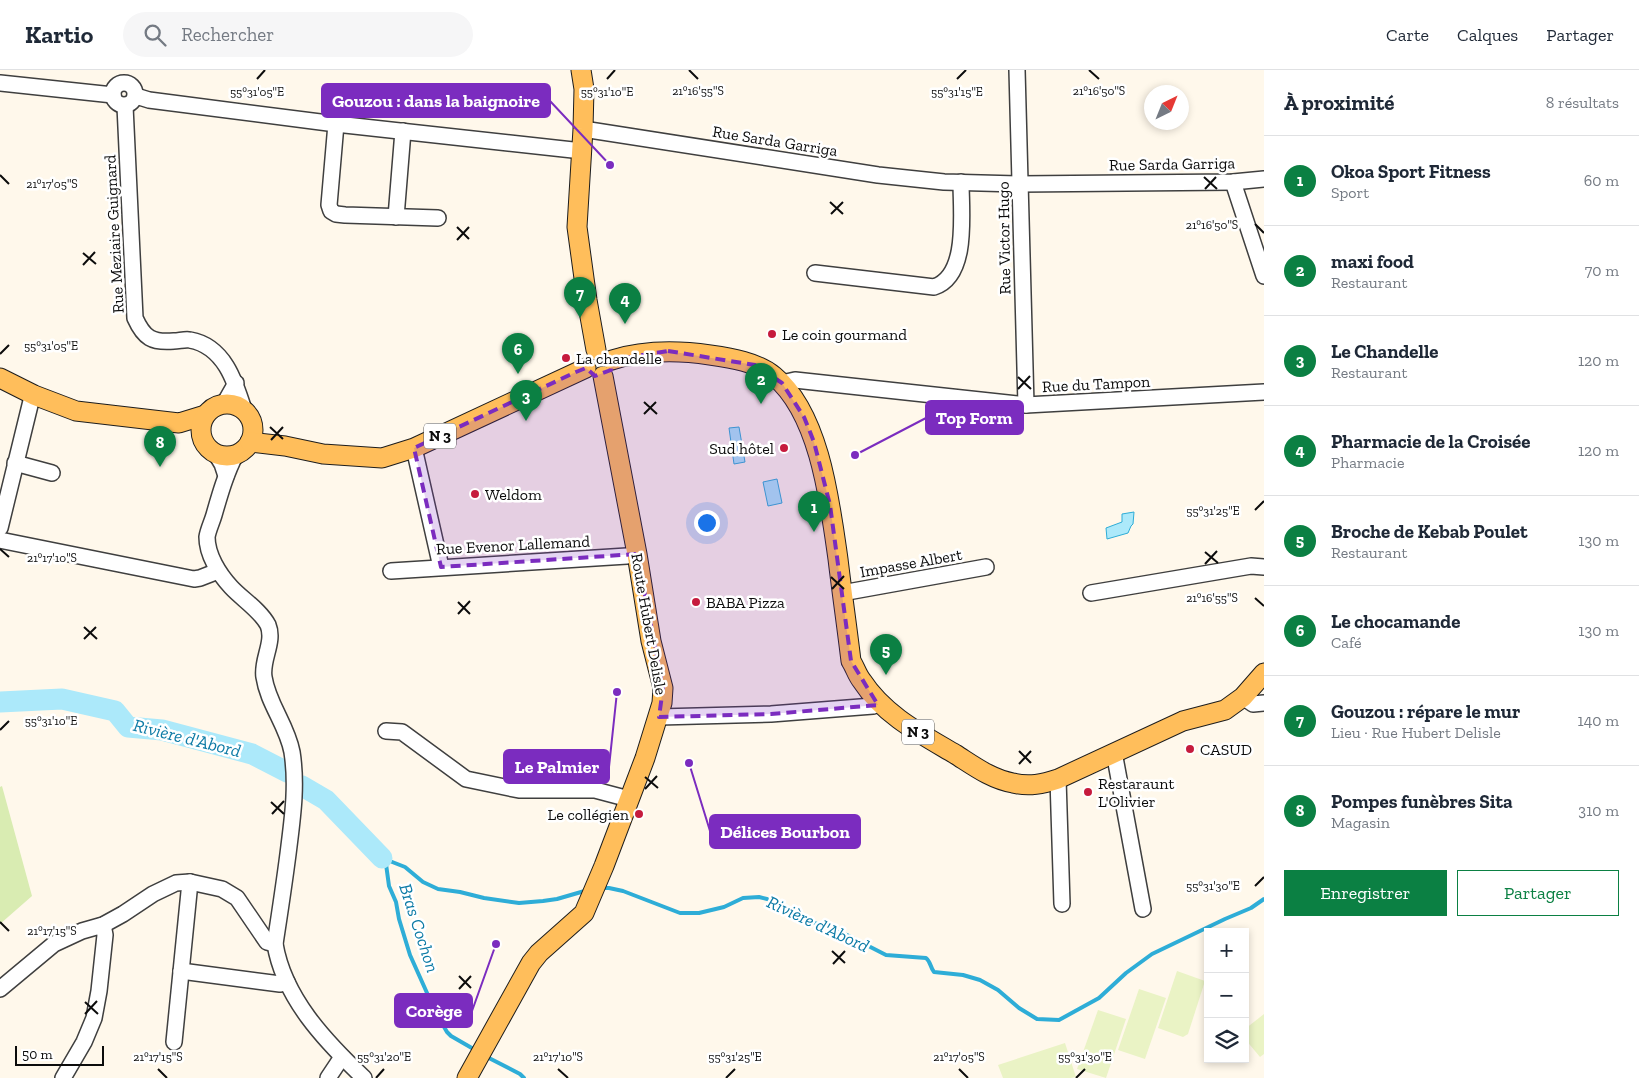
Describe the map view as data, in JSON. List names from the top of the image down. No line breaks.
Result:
{"streets":{"main road":["N 3","Route Hubert Delisle"],"street":["Rue Sarda Garriga","Rue Meziaire Guignard","Rue Victor Hugo","Rue du Tampon","Rue Evenor Lallemand","Impasse Albert"]},"crossings":[["Rue Sarda Garriga","Rue Victor Hugo"],["Rue Meziaire Guignard","N 3"],["Rue Victor Hugo","Rue du Tampon"],["Rue du Tampon","N 3"],["N 3","Impasse Albert"],["N 3","Route Hubert Delisle"],["Rue Evenor Lallemand","Route Hubert Delisle"]],"water":["Rivière d'Abord","Bras Cochon"],"places":["Gouzou : dans la baignoire","Le coin gourmand","La chandelle","Sud hôtel","Top Form","Weldom","BABA Pizza","Le Palmier","CASUD","Délices Bourbon","Restaraunt L'Olivier","Le collégien","Corège"],"scale_bar":"50 m","north":"top right","page":{"header":"Kartio","search":"Rechercher","nav":["Carte","Calques","Partager"],"heading":["À proximité","8 résultats"],"list":[{"mark":"1","name":"Okoa Sport Fitness","note":"Sport","value":"60 m"},{"mark":"2","name":"maxi food","note":"Restaurant","value":"70 m"},{"mark":"3","name":"Le Chandelle","note":"Restaurant","value":"120 m"},{"mark":"4","name":"Pharmacie de la Croisée","note":"Pharmacie","value":"120 m"},{"mark":"5","name":"Broche de Kebab Poulet","note":"Restaurant","value":"130 m"},{"mark":"6","name":"Le chocamande","note":"Café","value":"130 m"},{"mark":"7","name":"Gouzou : répare le mur","note":"Lieu · Rue Hubert Delisle","value":"140 m"},{"mark":"8","name":"Pompes funèbres Sita","note":"Magasin","value":"310 m"}],"pins":["7","4","6","2","3","8","1","5"],"buttons":["Enregistrer","Partager"],"map_buttons":["+","−"],"scale":"50 m"},"coordinates":["21°16'55\"S","21°16'50\"S","55°31'05\"E","55°31'10\"E","55°31'15\"E","21°17'05\"S","55°31'25\"E","21°17'10\"S","55°31'30\"E","21°17'15\"S","55°31'20\"E"]}
